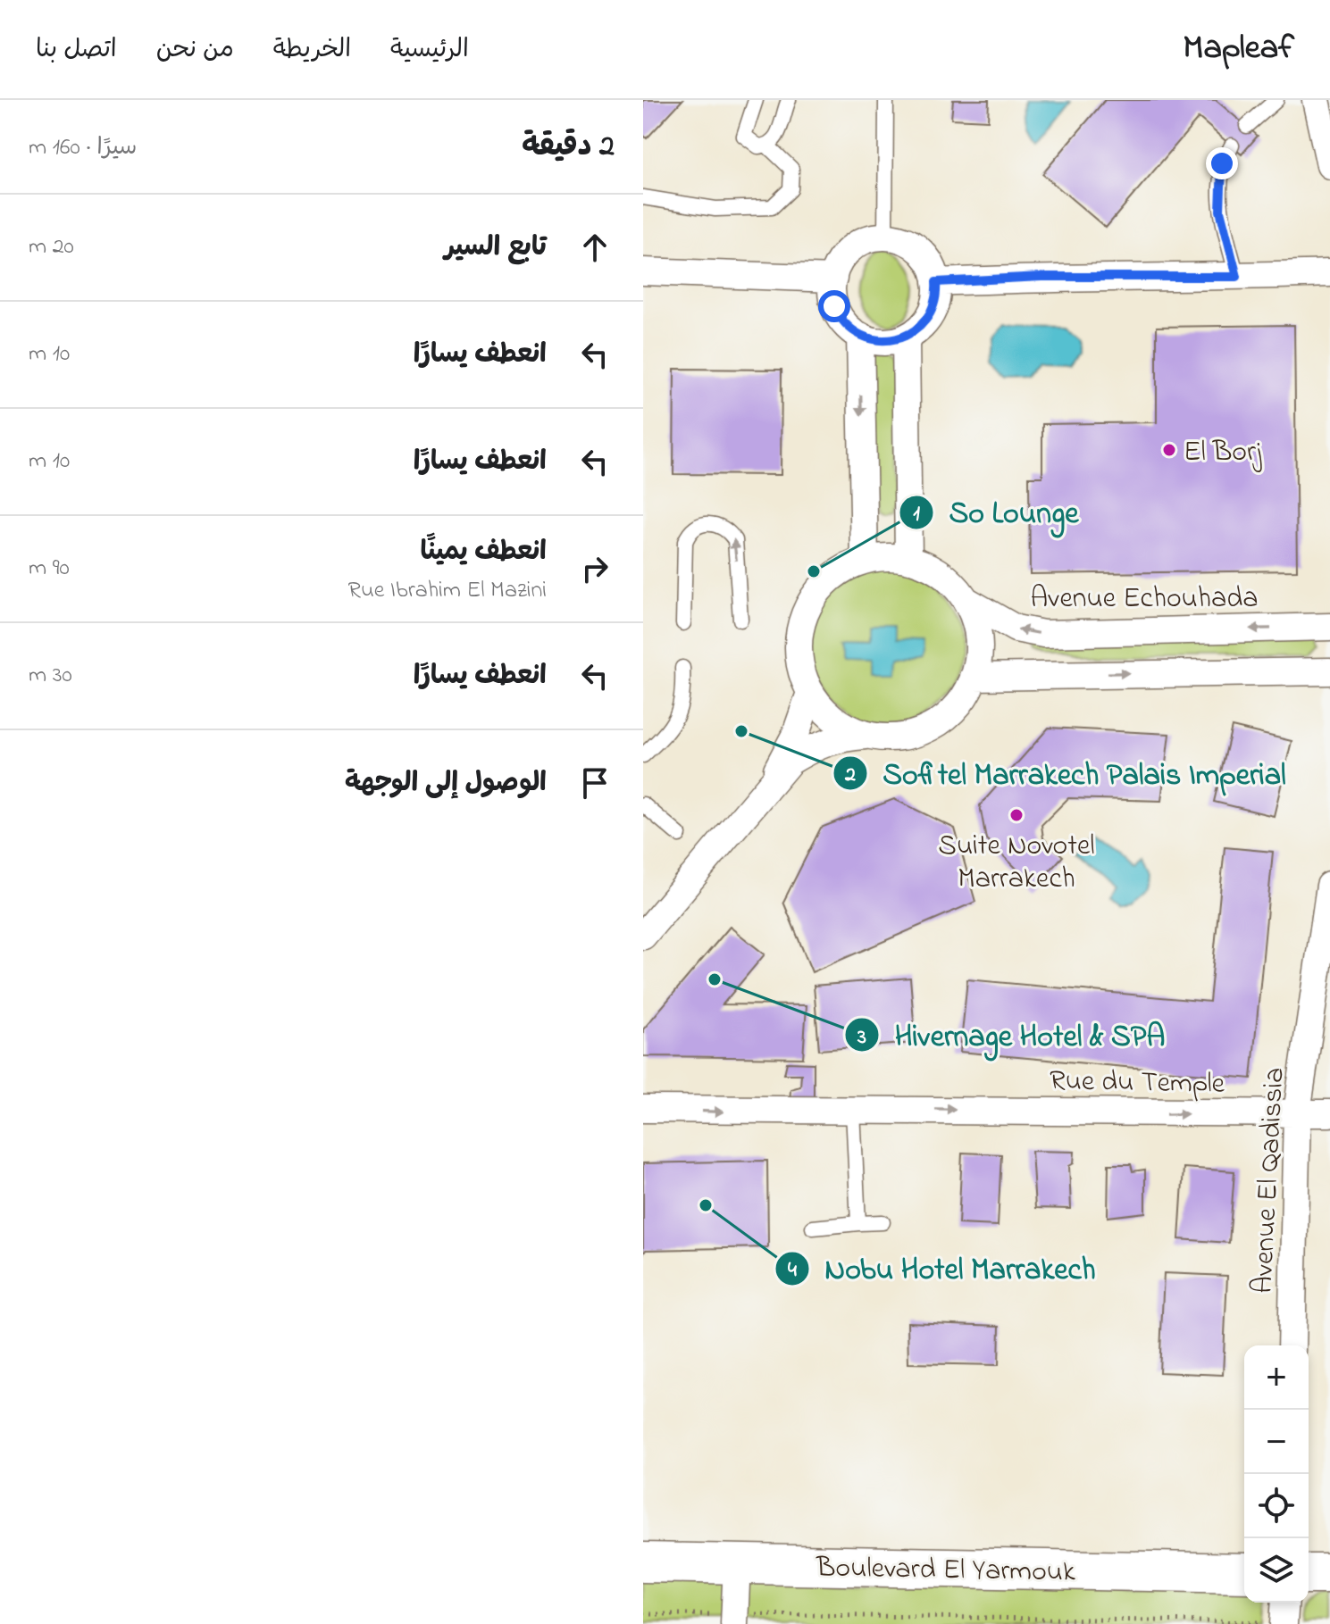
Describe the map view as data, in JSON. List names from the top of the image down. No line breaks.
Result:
{"streets":{"main road":["Boulevard El Yarmouk"],"street":["Avenue Echouhada","Rue du Temple","Avenue El Qadissia"]},"crossings":[["Rue du Temple","Avenue El Qadissia"]],"one_way":["Rue du Temple"],"places":["El Borj","So Lounge","Sofitel Marrakech Palais Imperial","Suite Novotel Marrakech","Hivernage Hotel & SPA","Nobu Hotel Marrakech"],"page":{"header":"Mapleaf","nav":["الرئيسية","الخريطة","من نحن","اتصل بنا"],"heading":["2 دقيقة","سيرًا · 160 m"],"list":[["تابع السير","20 m"],["انعطف يسارًا","10 m"],["انعطف يسارًا","10 m"],["انعطف يمينًا","Rue Ibrahim El Mazini","90 m"],["انعطف يسارًا","30 m"],"الوصول إلى الوجهة"],"map_buttons":["+","−"]}}
